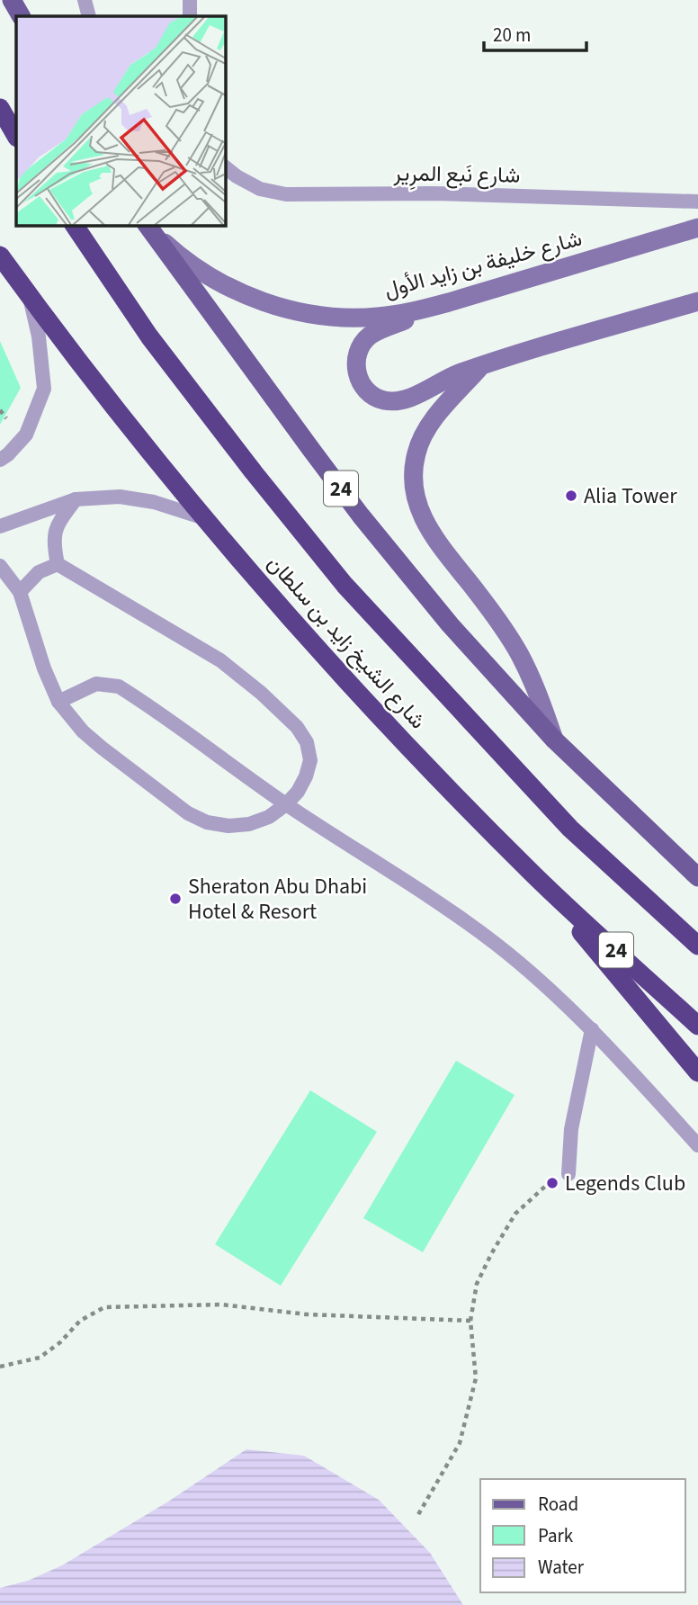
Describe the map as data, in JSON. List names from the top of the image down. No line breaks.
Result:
{"streets":{"highway":["24","شارع الشيخ زايد بن سلطان"],"main road":["شارع خليفة بن زايد الأول"],"lane":["شارع نَبع المرِير"]},"crossings":[["شارع خليفة بن زايد الأول","24"]],"places":["Alia Tower","Sheraton Abu Dhabi Hotel & Resort","Legends Club"],"legend":["Road","Park","Water"],"scale_bar":"20 m"}
